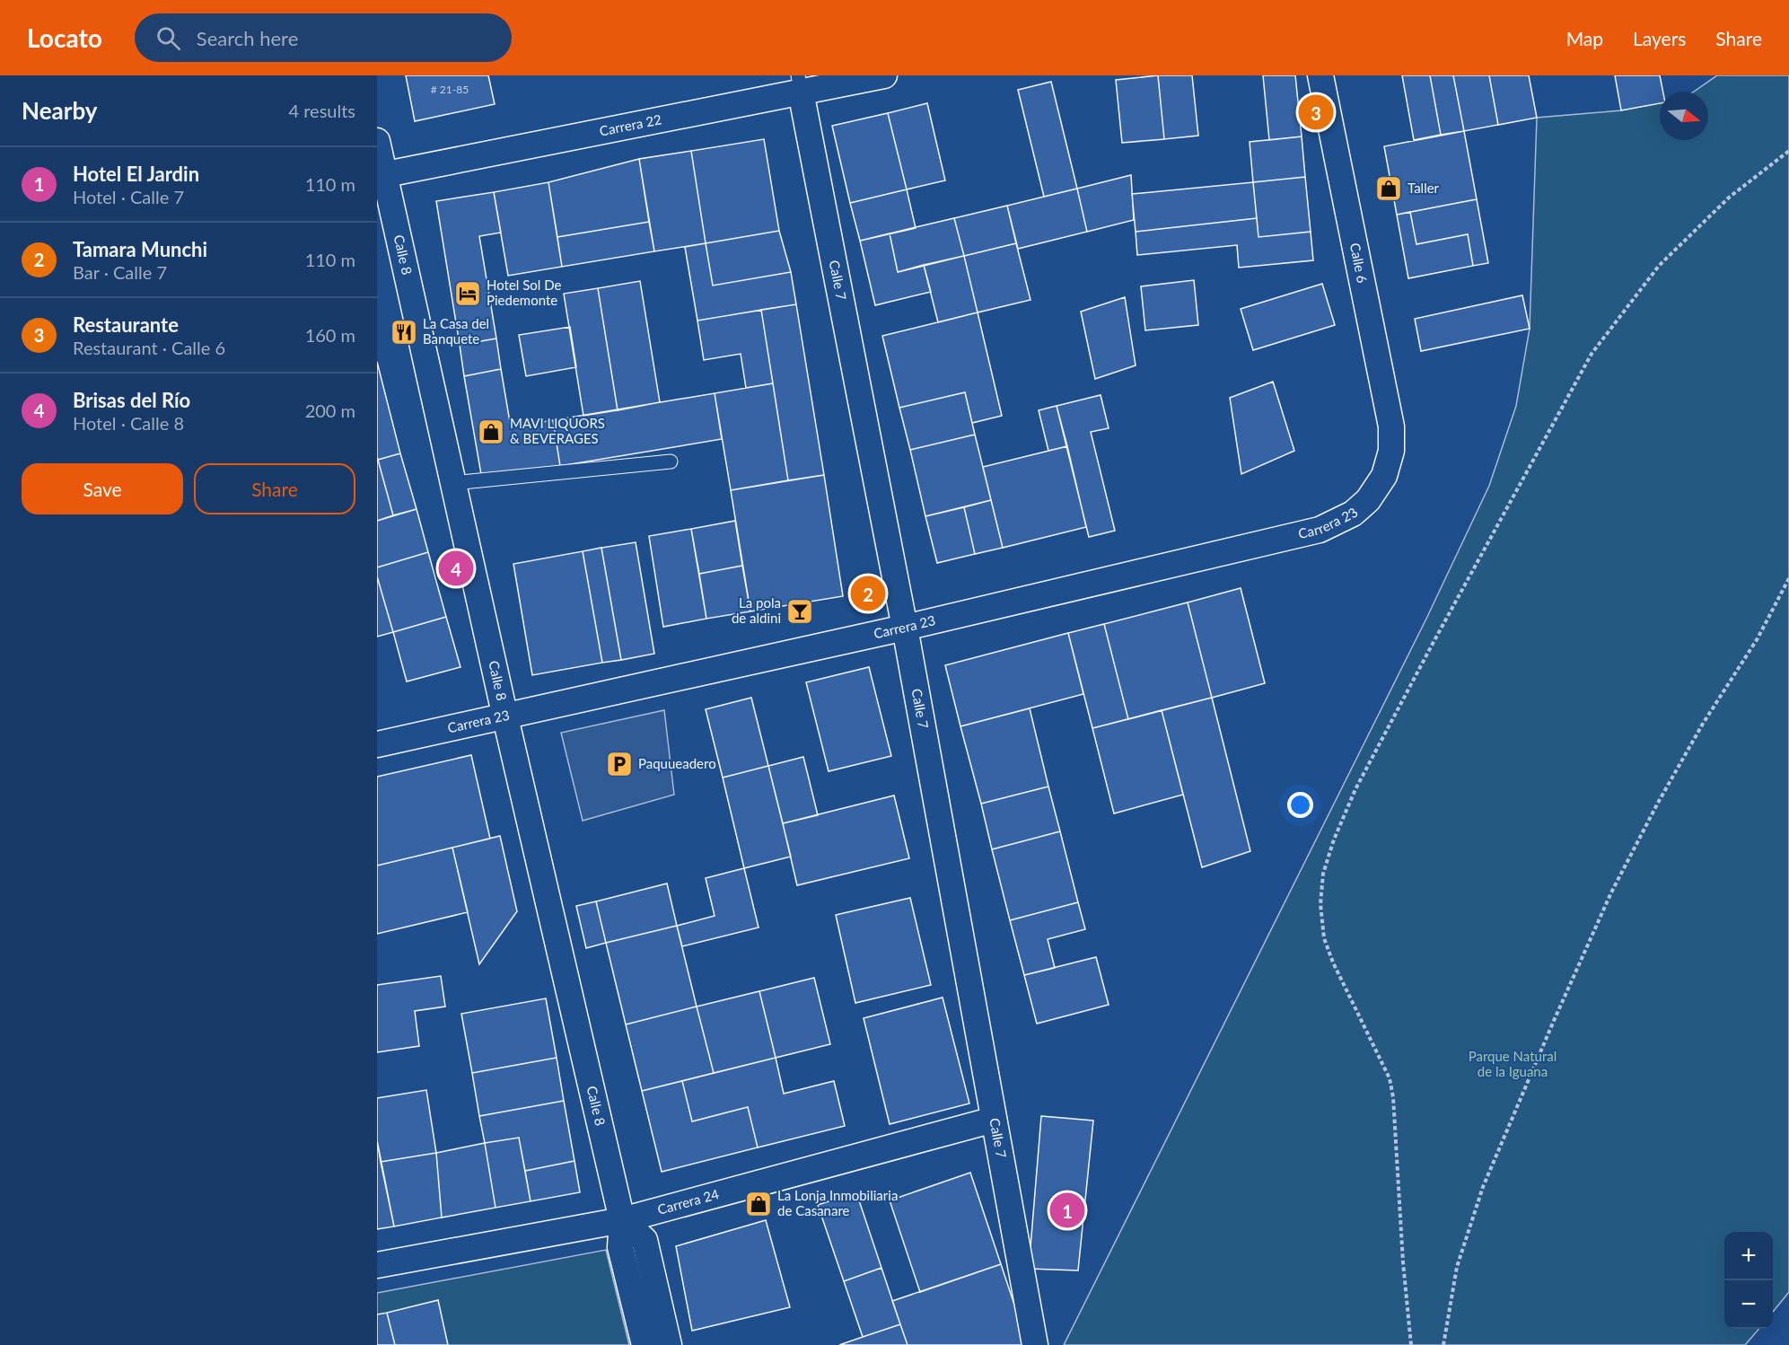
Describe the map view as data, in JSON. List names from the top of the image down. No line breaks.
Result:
{"streets":{"street":["Carrera 22","Calle 8","Calle 6","Calle 7","Carrera 23","Carrera 24"]},"crossings":[["Carrera 22","Calle 8"],["Carrera 22","Calle 7"],["Calle 8","Carrera 23"],["Calle 8","Carrera 24"],["Calle 6","Carrera 23"],["Calle 7","Carrera 23"],["Calle 7","Carrera 24"]],"parks":["Parque Natural de la Iguana"],"places":{"shop":["Taller","MAVI LIQUORS & BEVERAGES","La Lonja Inmobiliaria de Casanare"],"hotel":["Hotel Sol De Piedemonte"],"restaurant":["La Casa del Banquete"],"bar":["La pola de aldini"],"parking":["Paquueadero"]},"house_numbers":["# 21-85"],"north":"right","page":{"header":"Locato","search":"Search here","nav":["Map","Layers","Share"],"heading":["Nearby","4 results"],"pins":["3","4","2","1"],"list":[{"mark":"1","name":"Hotel El Jardin","note":"Hotel · Calle 7","value":"110 m"},{"mark":"2","name":"Tamara Munchi","note":"Bar · Calle 7","value":"110 m"},{"mark":"3","name":"Restaurante","note":"Restaurant · Calle 6","value":"160 m"},{"mark":"4","name":"Brisas del Río","note":"Hotel · Calle 8","value":"200 m"}],"buttons":["Save","Share"],"map_buttons":["+","−"]}}
